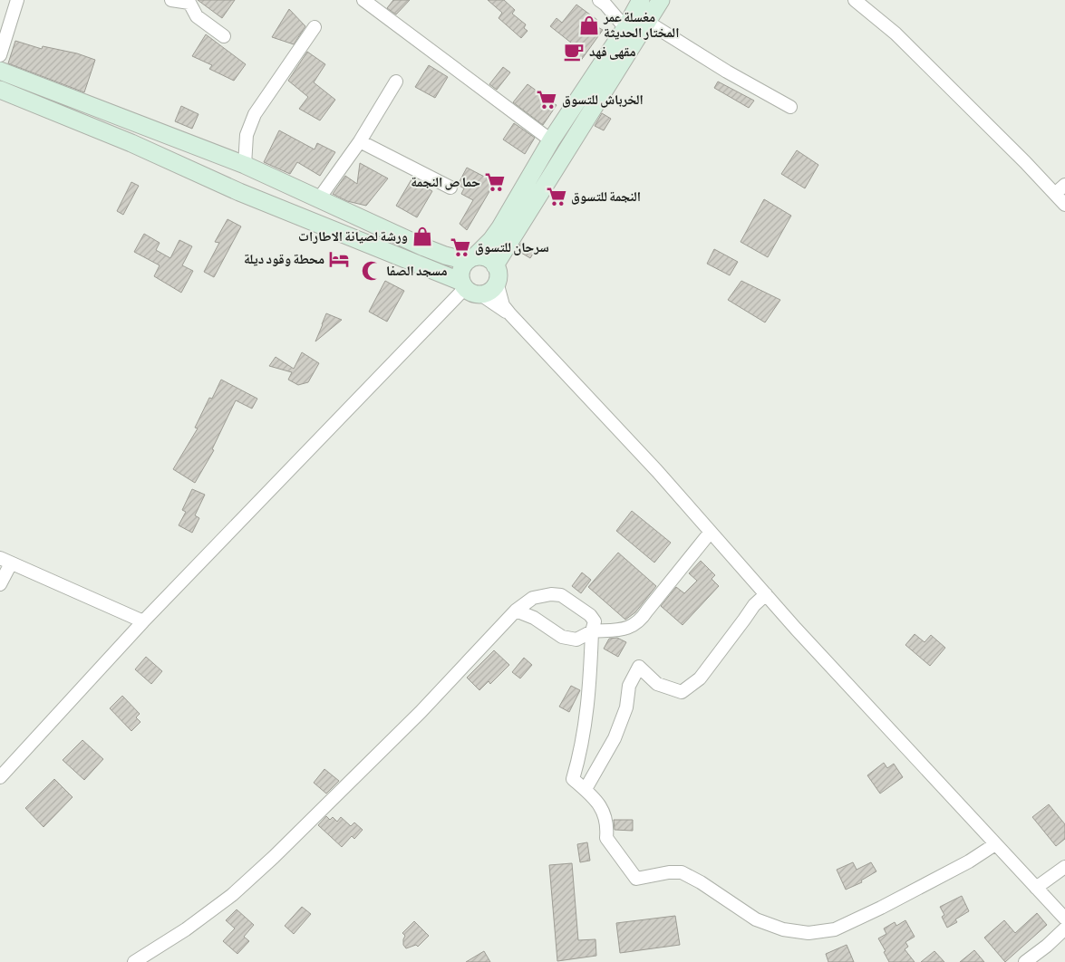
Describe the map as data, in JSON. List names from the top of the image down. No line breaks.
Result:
{"places":{"shop":["مغسلة عمر المختار الحديثة","ورشة لصيانة الاطارات"],"cafe":["مقهى فهد"],"supermarket":["الخرباش للتسوق","حما ص النجمة","النجمة للتسوق","سرحان للتسوق"],"hotel":["محطة وقود ديلة"],"mosque":["مسجد الصفا"]}}
